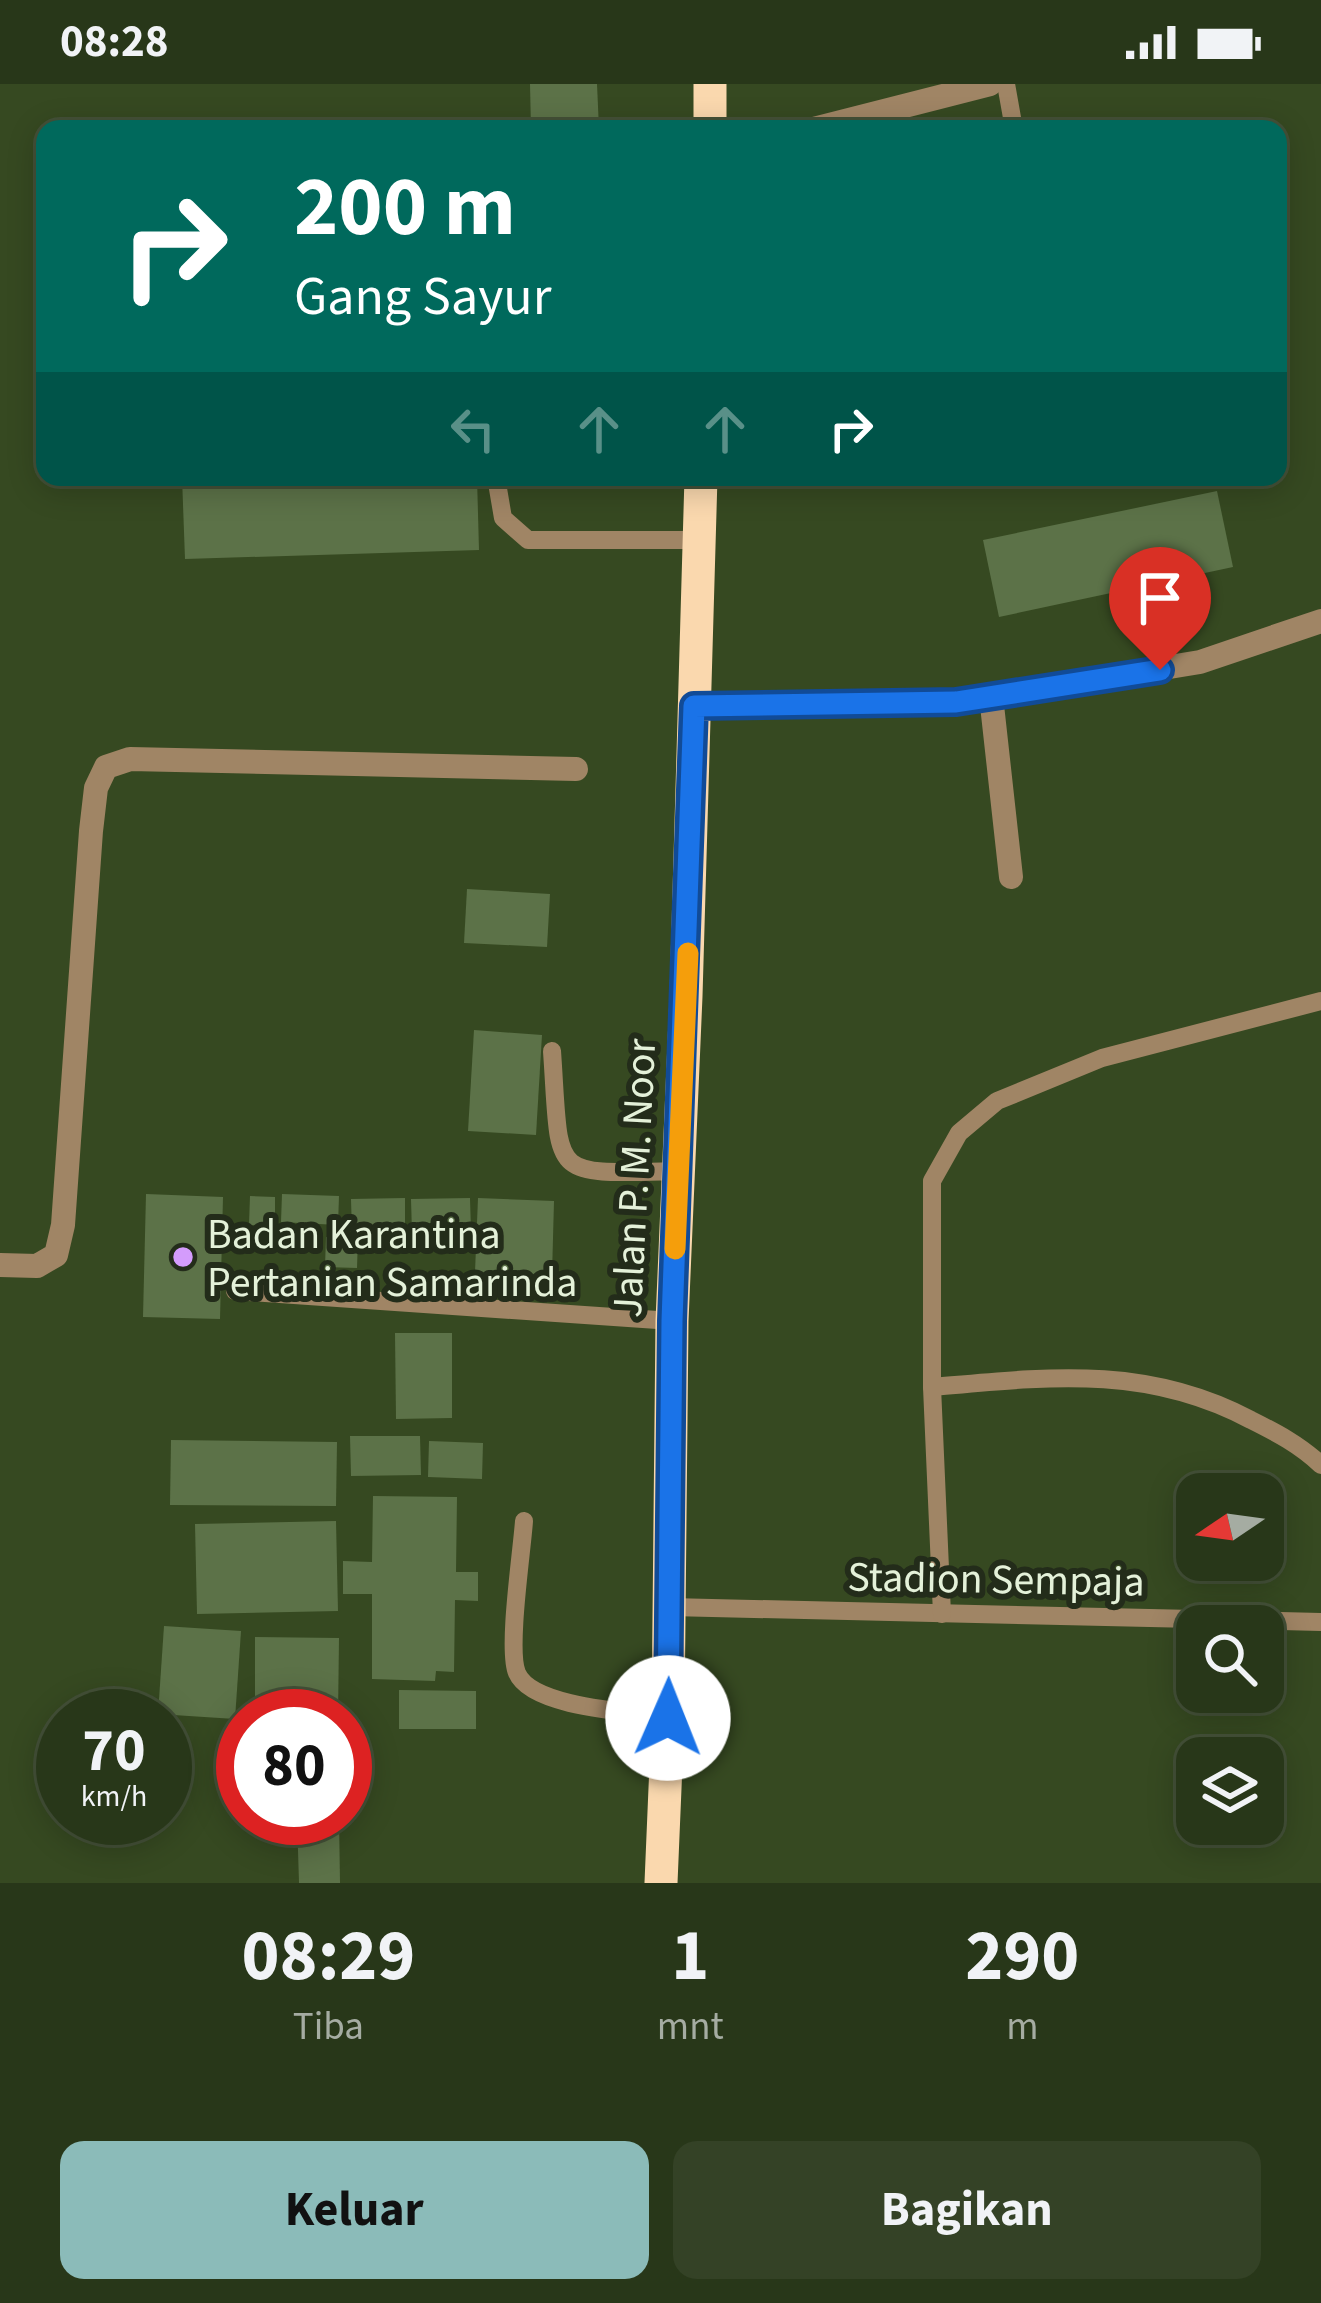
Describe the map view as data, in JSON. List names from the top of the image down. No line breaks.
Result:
{"streets":{"highway":["Jalan P. M. Noor"],"lane":["Stadion Sempaja"]},"crossings":[["Jalan P. M. Noor","Stadion Sempaja"]],"places":["Badan Karantina Pertanian Samarinda"],"north":"left","page":{"status":"08:28","turn":["200 m","Gang Sayur"],"speed":"70 km/h","limit":"80","eta":["08:29","Tiba","1","mnt","290","m"],"buttons":["Keluar","Bagikan"]}}
